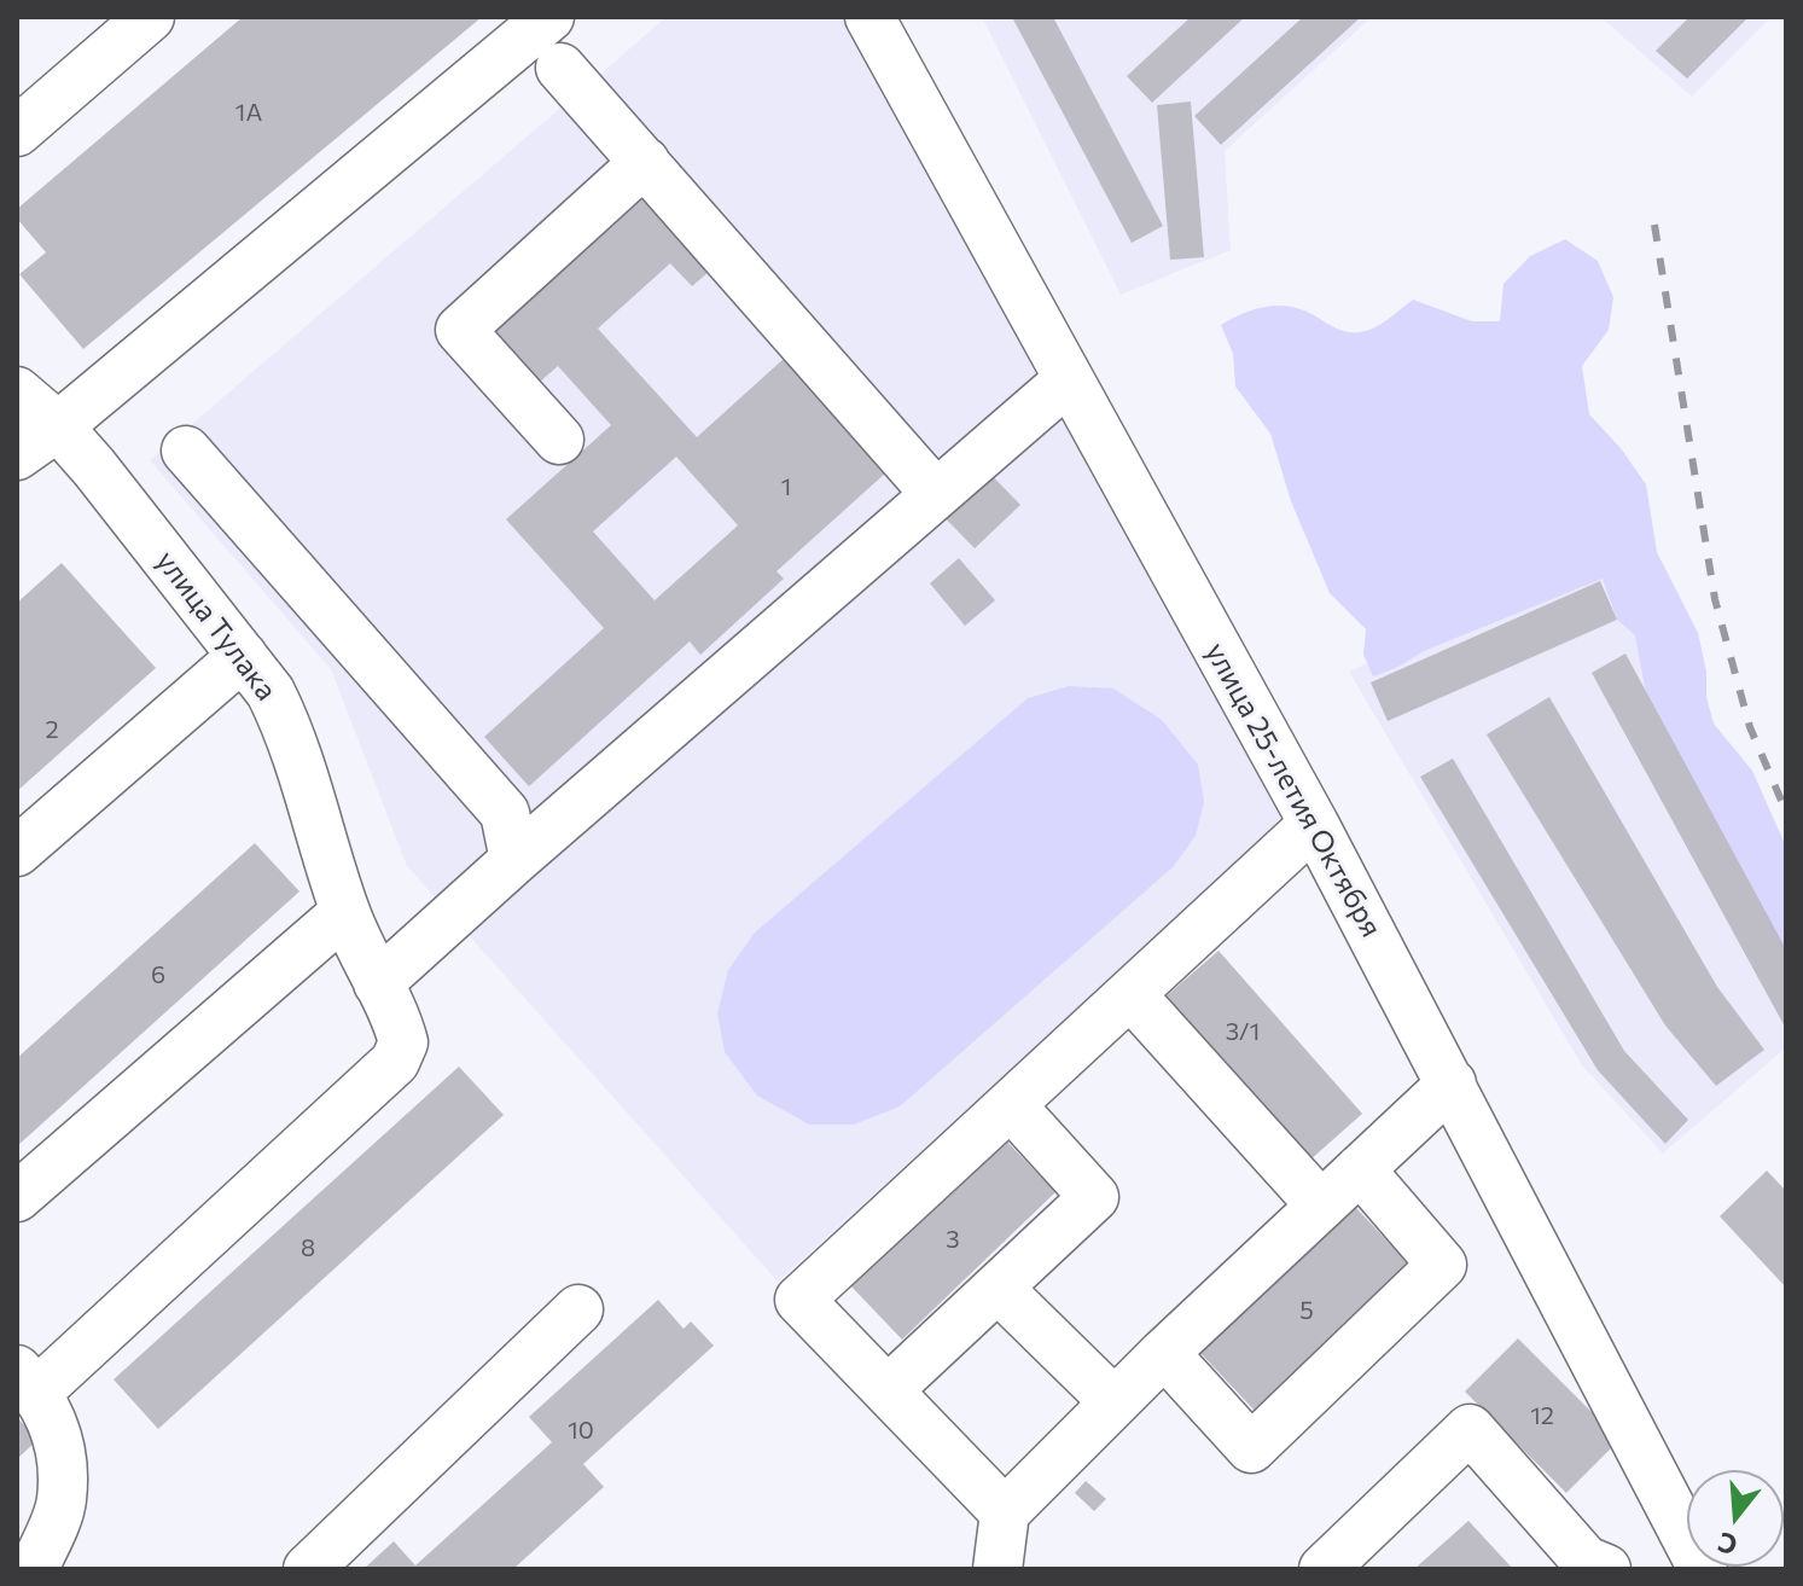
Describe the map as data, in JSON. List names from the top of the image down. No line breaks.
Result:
{"streets":{"street":["улица Тулака","улица 25-летия Октября"]},"house_numbers":["1А","1","2","6","3/1","3","8","5","12","10"],"north":"bottom"}
